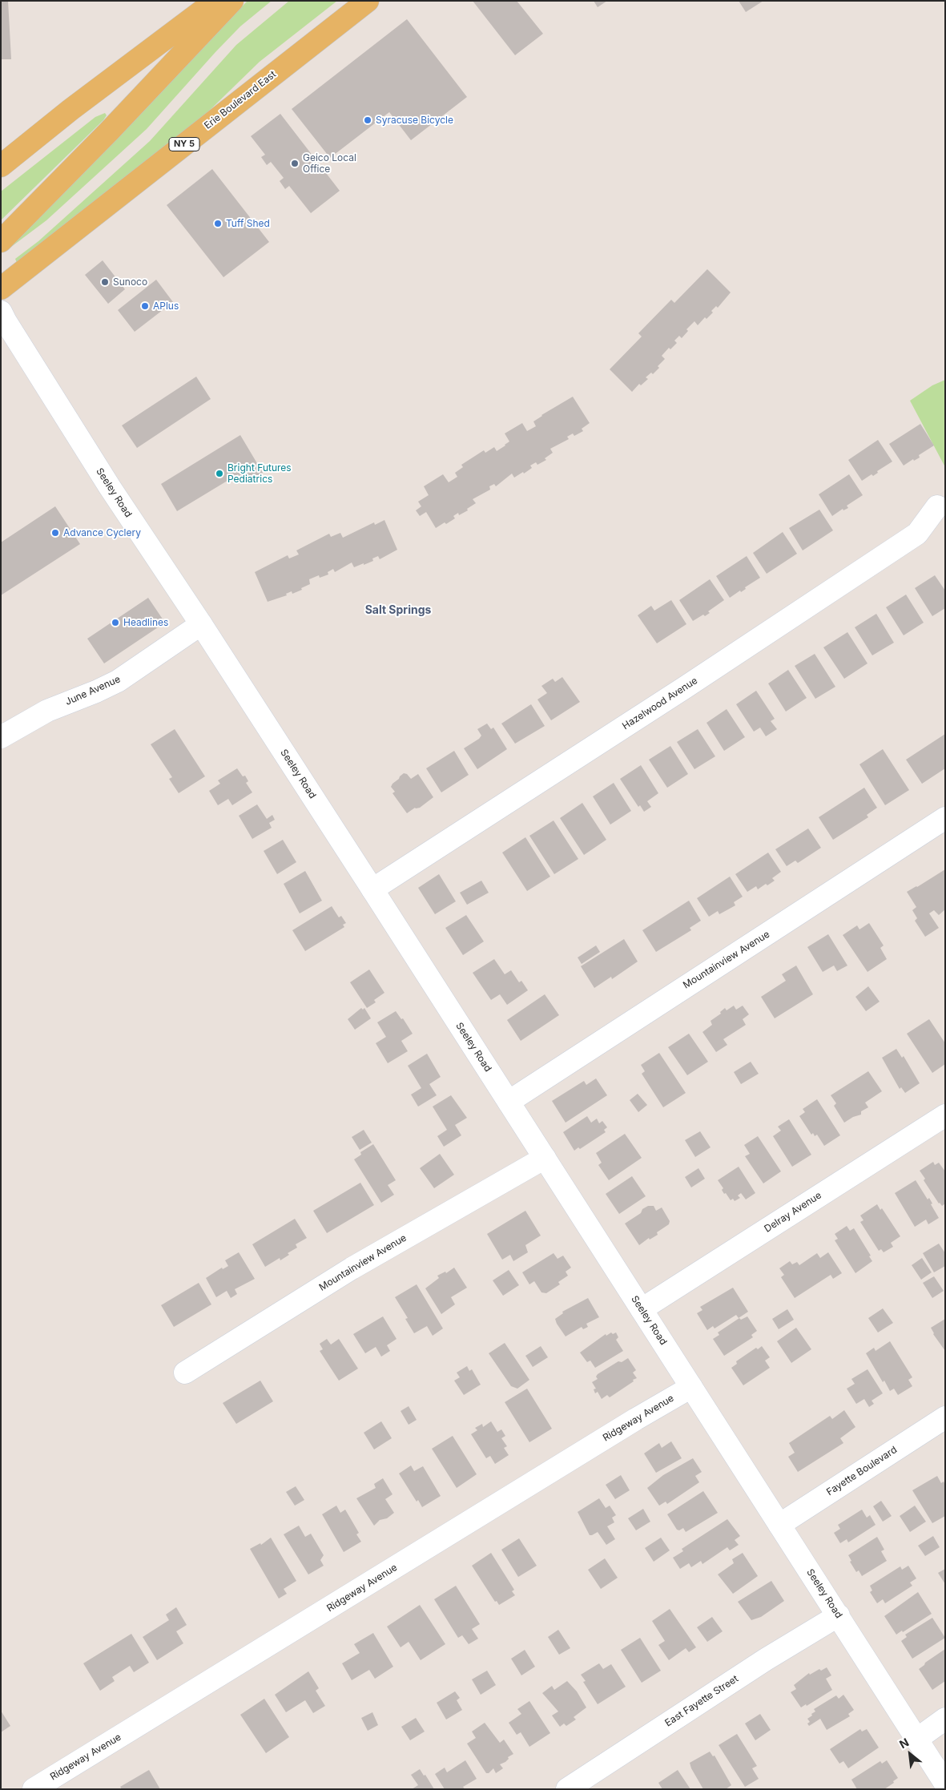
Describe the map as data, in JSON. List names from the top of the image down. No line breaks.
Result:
{"streets":{"main road":["Erie Boulevard East","NY 5"],"street":["Seeley Road","June Avenue","Hazelwood Avenue","Mountainview Avenue","Delray Avenue","Ridgeway Avenue","Fayette Boulevard","East Fayette Street"]},"crossings":[["Seeley Road","June Avenue"],["Seeley Road","Hazelwood Avenue"],["Seeley Road","Mountainview Avenue"],["Seeley Road","Delray Avenue"],["Seeley Road","Ridgeway Avenue"],["Seeley Road","Fayette Boulevard"],["Seeley Road","East Fayette Street"]],"districts":["Salt Springs"],"places":["Syracuse Bicycle","Geico Local Office","Tuff Shed","Sunoco","APlus","Bright Futures Pediatrics","Advance Cyclery","Headlines"],"north":"top left"}
